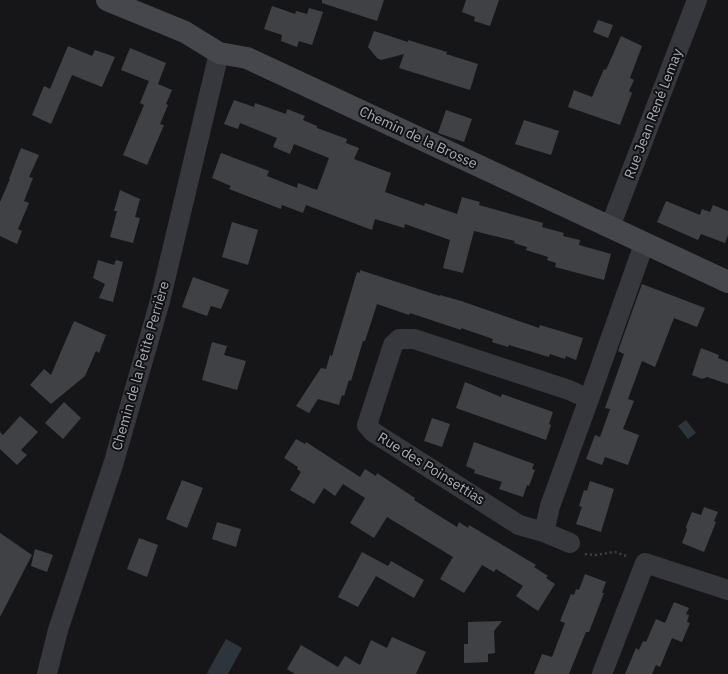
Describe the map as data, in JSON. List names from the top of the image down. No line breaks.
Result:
{"streets":{"street":["Rue Jean René Lemay","Chemin de la Brosse","Chemin de la Petite Perrière","Rue des Poinsettias"]},"crossings":[["Rue Jean René Lemay","Chemin de la Brosse"],["Chemin de la Brosse","Chemin de la Petite Perrière"]]}
